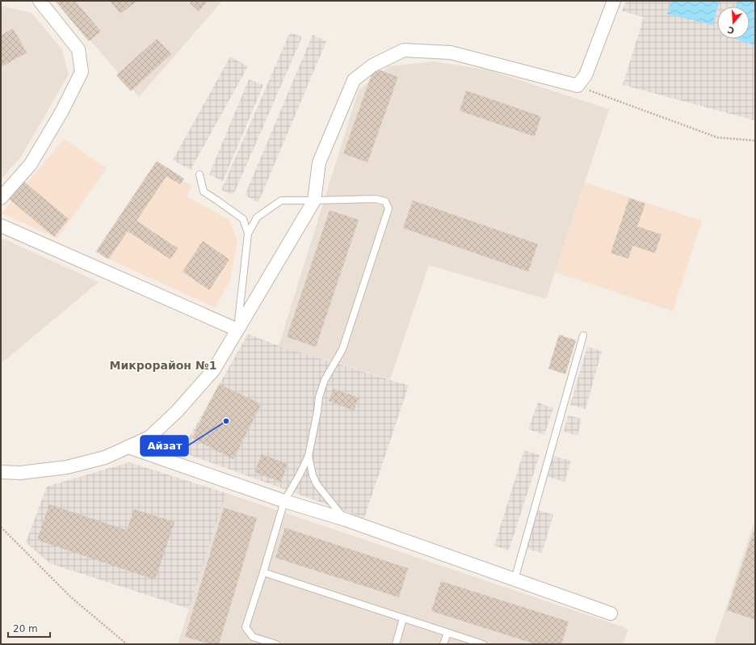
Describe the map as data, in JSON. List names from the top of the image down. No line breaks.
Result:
{"districts":["Микрорайон №1"],"places":["Айзат"],"scale_bar":"20 m","north":"bottom"}
